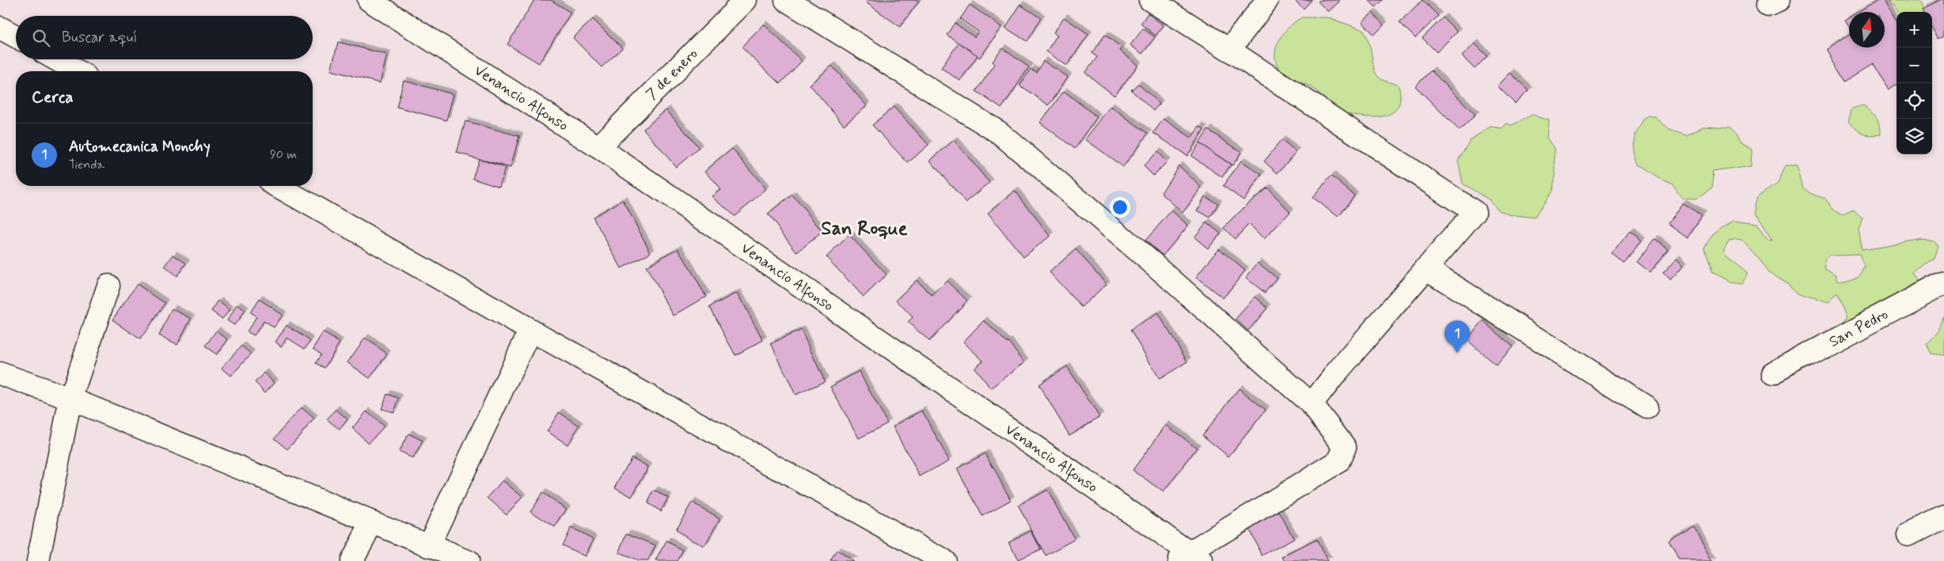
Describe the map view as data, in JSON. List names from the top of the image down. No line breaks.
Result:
{"streets":{"street":["7 de enero","Venancio Alfonso","San Pedro"]},"crossings":[["7 de enero","Venancio Alfonso"]],"districts":["San Roque"],"north":"top","page":{"map_buttons":["+","−"],"search":"Buscar aquí","heading":"Cerca","list":[{"mark":"1","name":"Automecanica Monchy","note":"Tienda","value":"90 m"}],"pins":"1"}}
